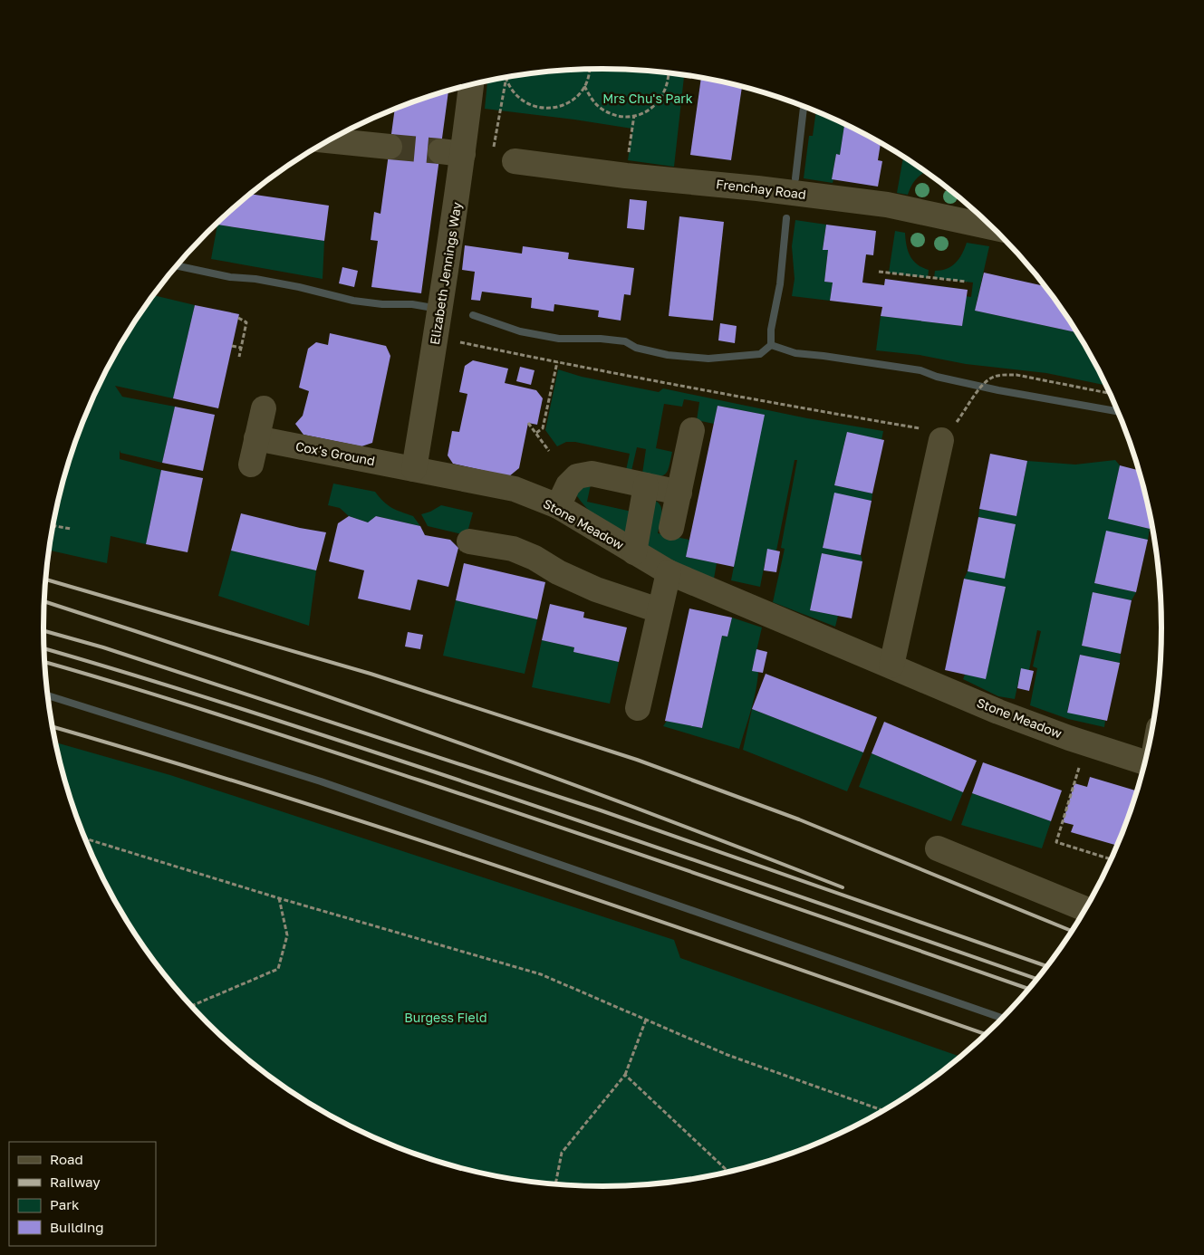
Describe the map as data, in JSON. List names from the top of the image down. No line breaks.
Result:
{"streets":{"street":["Frenchay Road","Elizabeth Jennings Way","Cox's Ground","Stone Meadow"]},"crossings":[["Elizabeth Jennings Way","Cox's Ground"],["Elizabeth Jennings Way","Stone Meadow"],["Cox's Ground","Stone Meadow"]],"parks":["Mrs Chu's Park","Burgess Field"],"legend":["Road","Railway","Park","Building"]}
